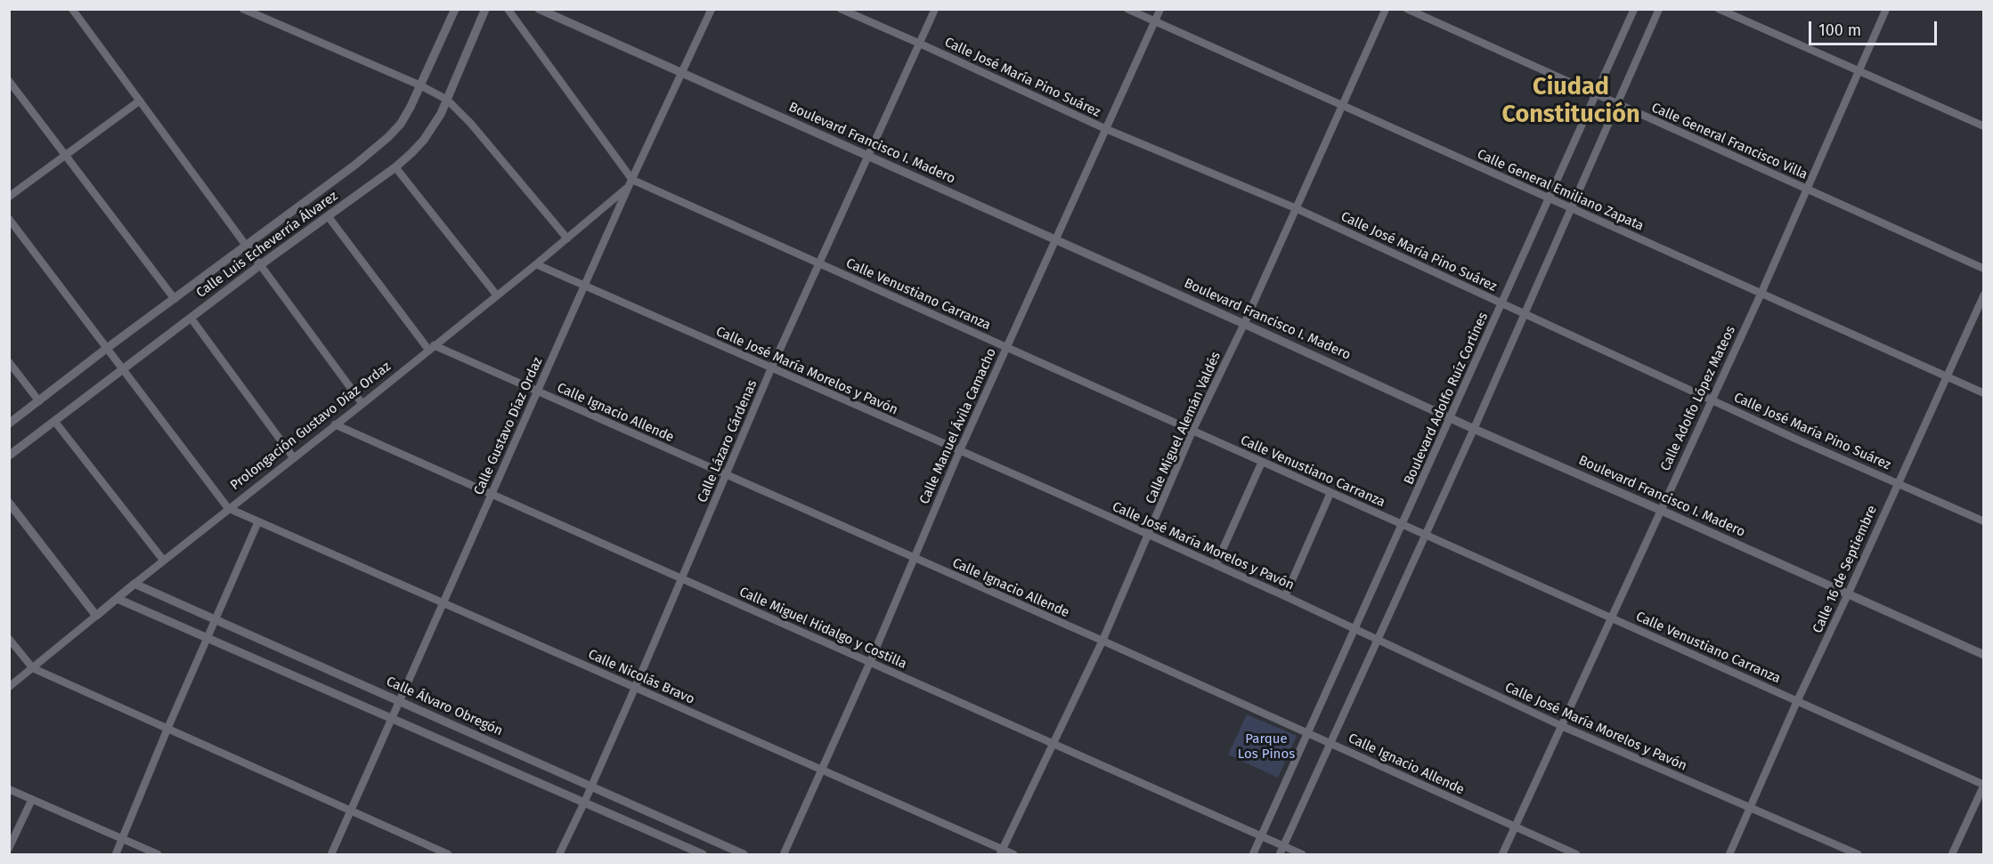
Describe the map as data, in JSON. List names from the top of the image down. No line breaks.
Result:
{"streets":{"street":["Calle José María Pino Suárez","Calle General Francisco Villa","Boulevard Francisco I. Madero","Calle General Emiliano Zapata","Calle Luis Echeverría Álvarez","Calle Venustiano Carranza","Calle José María Morelos y Pavón","Boulevard Adolfo Ruíz Cortines","Calle Adolfo López Mateos","Calle Ignacio Allende","Prolongación Gustavo Díaz Ordaz","Calle Gustavo Díaz Ordaz","Calle Manuel Ávila Camacho","Calle Miguel Alemán Valdés","Calle Lázaro Cárdenas","Calle 16 de Septiembre","Calle Miguel Hidalgo y Costilla","Calle Nicolás Bravo","Calle Álvaro Obregón"]},"crossings":[["Calle José María Pino Suárez","Boulevard Adolfo Ruíz Cortines"],["Calle José María Pino Suárez","Calle Adolfo López Mateos"],["Calle José María Pino Suárez","Calle Manuel Ávila Camacho"],["Calle José María Pino Suárez","Calle Miguel Alemán Valdés"],["Calle José María Pino Suárez","Calle Lázaro Cárdenas"],["Calle José María Pino Suárez","Calle 16 de Septiembre"],["Calle General Francisco Villa","Boulevard Adolfo Ruíz Cortines"],["Calle General Francisco Villa","Calle Adolfo López Mateos"],["Boulevard Francisco I. Madero","Boulevard Adolfo Ruíz Cortines"],["Boulevard Francisco I. Madero","Calle Adolfo López Mateos"],["Boulevard Francisco I. Madero","Calle Gustavo Díaz Ordaz"],["Boulevard Francisco I. Madero","Calle Manuel Ávila Camacho"],["Boulevard Francisco I. Madero","Calle Miguel Alemán Valdés"],["Boulevard Francisco I. Madero","Calle Lázaro Cárdenas"],["Boulevard Francisco I. Madero","Calle 16 de Septiembre"],["Calle General Emiliano Zapata","Boulevard Adolfo Ruíz Cortines"],["Calle General Emiliano Zapata","Calle Adolfo López Mateos"],["Calle General Emiliano Zapata","Calle Manuel Ávila Camacho"],["Calle General Emiliano Zapata","Calle Miguel Alemán Valdés"],["Calle General Emiliano Zapata","Calle 16 de Septiembre"],["Calle Venustiano Carranza","Boulevard Adolfo Ruíz Cortines"],["Calle Venustiano Carranza","Calle Adolfo López Mateos"],["Calle Venustiano Carranza","Prolongación Gustavo Díaz Ordaz"],["Calle Venustiano Carranza","Calle Gustavo Díaz Ordaz"],["Calle Venustiano Carranza","Calle Manuel Ávila Camacho"],["Calle Venustiano Carranza","Calle Miguel Alemán Valdés"],["Calle Venustiano Carranza","Calle Lázaro Cárdenas"],["Calle Venustiano Carranza","Calle 16 de Septiembre"],["Calle José María Morelos y Pavón","Boulevard Adolfo Ruíz Cortines"],["Calle José María Morelos y Pavón","Calle Adolfo López Mateos"],["Calle José María Morelos y Pavón","Prolongación Gustavo Díaz Ordaz"],["Calle José María Morelos y Pavón","Calle Gustavo Díaz Ordaz"],["Calle José María Morelos y Pavón","Calle Manuel Ávila Camacho"],["Calle José María Morelos y Pavón","Calle Miguel Alemán Valdés"],["Calle José María Morelos y Pavón","Calle Lázaro Cárdenas"],["Calle José María Morelos y Pavón","Calle 16 de Septiembre"],["Boulevard Adolfo Ruíz Cortines","Calle Ignacio Allende"],["Boulevard Adolfo Ruíz Cortines","Calle Miguel Hidalgo y Costilla"],["Calle Adolfo López Mateos","Calle Ignacio Allende"],["Calle Ignacio Allende","Prolongación Gustavo Díaz Ordaz"],["Calle Ignacio Allende","Calle Gustavo Díaz Ordaz"],["Calle Ignacio Allende","Calle Manuel Ávila Camacho"],["Calle Ignacio Allende","Calle Miguel Alemán Valdés"],["Calle Ignacio Allende","Calle Lázaro Cárdenas"],["Prolongación Gustavo Díaz Ordaz","Calle Gustavo Díaz Ordaz"],["Prolongación Gustavo Díaz Ordaz","Calle Miguel Hidalgo y Costilla"],["Prolongación Gustavo Díaz Ordaz","Calle Nicolás Bravo"],["Prolongación Gustavo Díaz Ordaz","Calle Álvaro Obregón"],["Calle Gustavo Díaz Ordaz","Calle Miguel Hidalgo y Costilla"],["Calle Gustavo Díaz Ordaz","Calle Nicolás Bravo"],["Calle Gustavo Díaz Ordaz","Calle Álvaro Obregón"],["Calle Manuel Ávila Camacho","Calle Miguel Hidalgo y Costilla"],["Calle Manuel Ávila Camacho","Calle Nicolás Bravo"],["Calle Miguel Alemán Valdés","Calle Miguel Hidalgo y Costilla"],["Calle Miguel Alemán Valdés","Calle Nicolás Bravo"],["Calle Lázaro Cárdenas","Calle Miguel Hidalgo y Costilla"],["Calle Lázaro Cárdenas","Calle Nicolás Bravo"],["Calle Lázaro Cárdenas","Calle Álvaro Obregón"]],"districts":["Ciudad Constitución"],"parks":["Parque Los Pinos"],"scale_bar":"100 m"}
